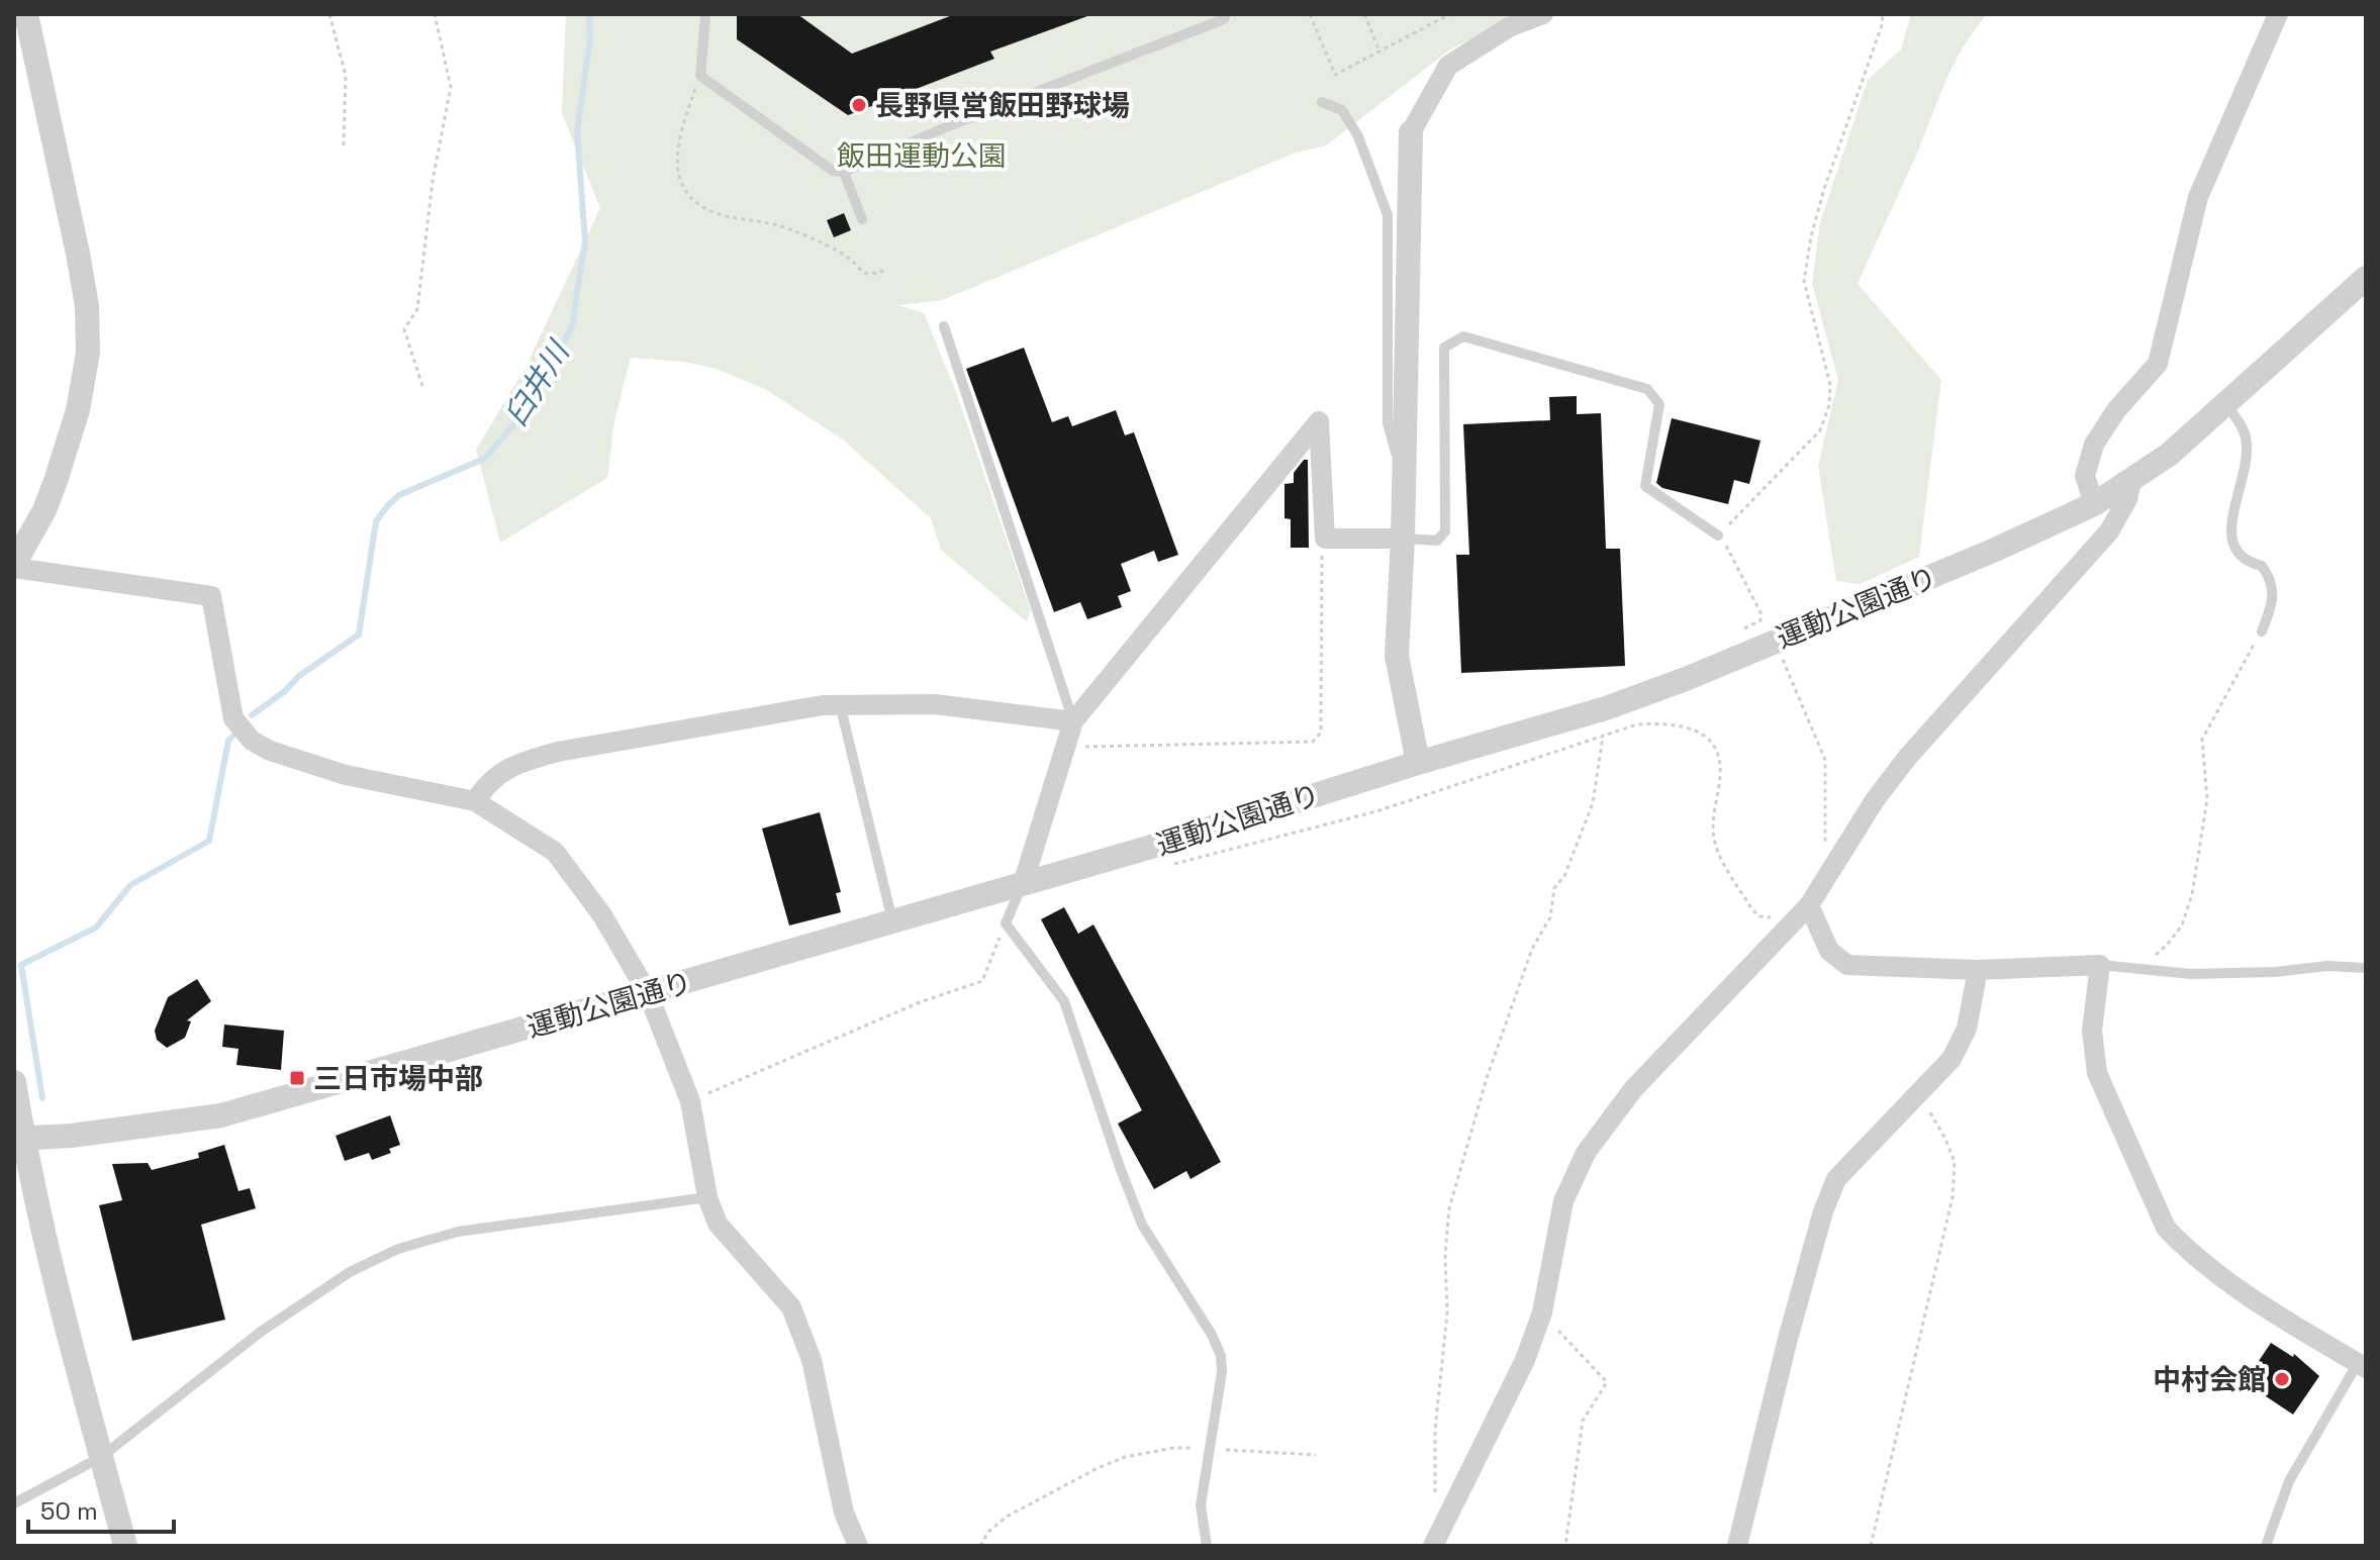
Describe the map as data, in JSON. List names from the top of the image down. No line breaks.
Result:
{"streets":{"street":["運動公園通り"]},"water":["臼井川"],"parks":["飯田運動公園"],"places":{"other":["長野県営飯田野球場","中村会館"],"transit":["三日市場中部"]},"scale_bar":"50 m"}
